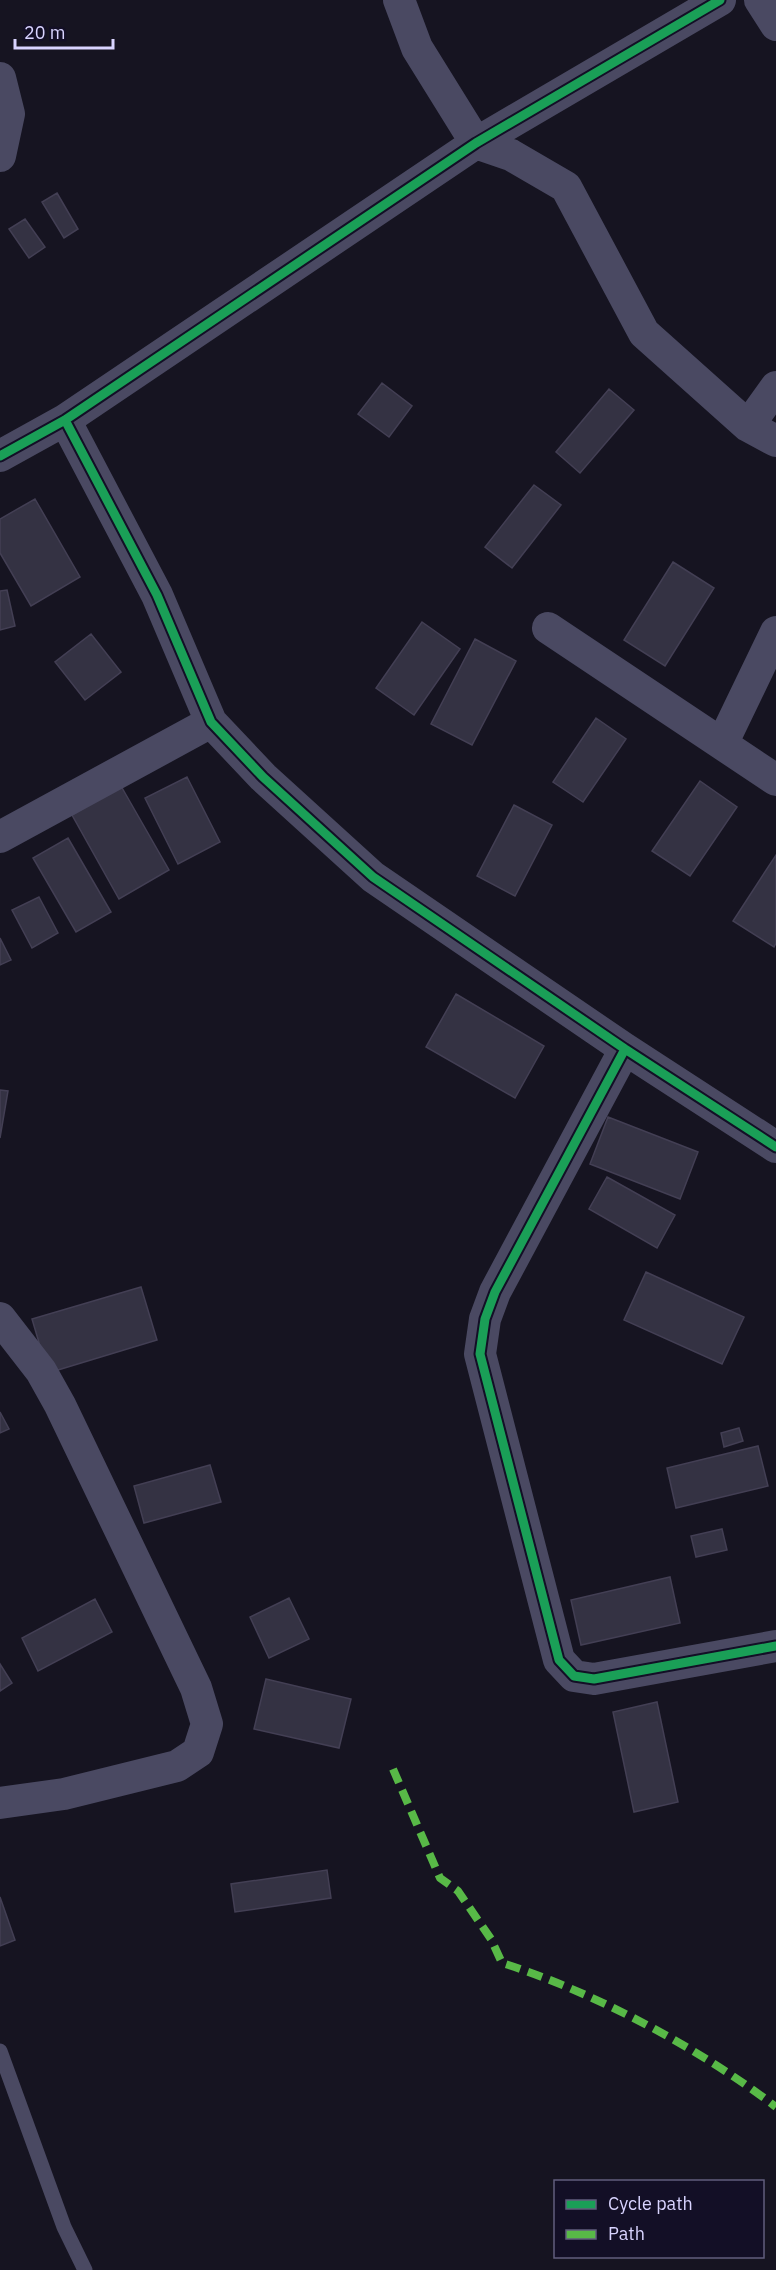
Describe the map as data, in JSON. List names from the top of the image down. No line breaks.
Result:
{"legend":["Cycle path","Path"],"scale_bar":"20 m"}
